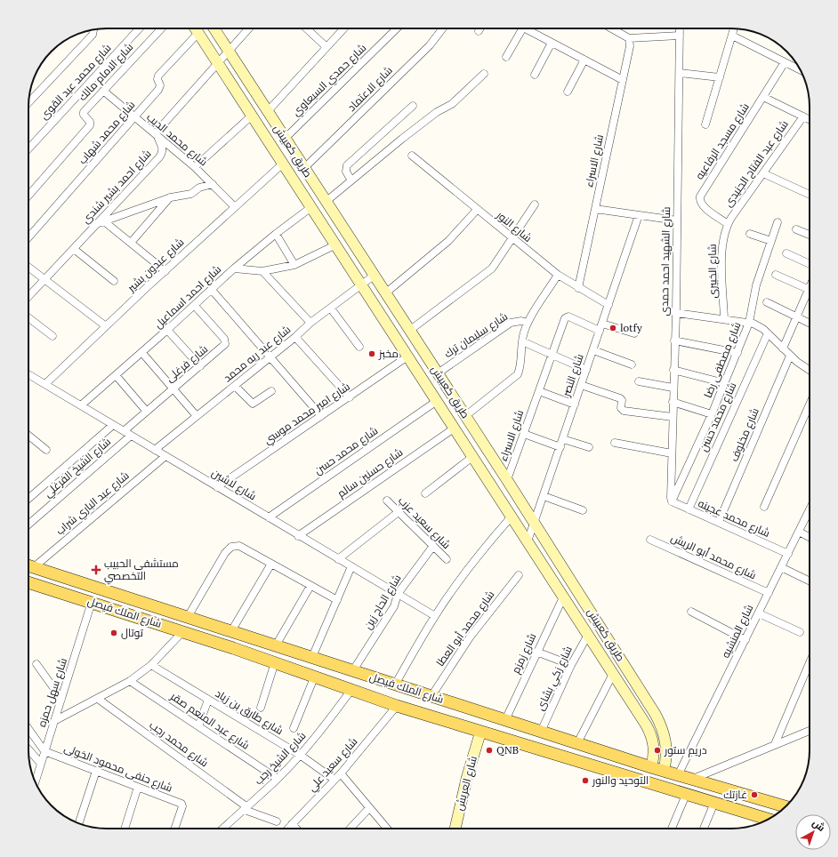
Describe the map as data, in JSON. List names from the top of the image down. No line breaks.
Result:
{"streets":{"main road":["شارع الملك فيصل"],"street":["شارع الامام مالك","شارع حمدي السبعاوي","شارع محمد عبد القوى","شارع الاعتماد","شارع محمد شهاب","شارع محمد الديب","شارع مسجد الرفاعيه","طريق كعبيش","شارع الاسراء","شارع عبد الفتاح الجنيدى","شارع احمد بشير شندى","شارع النور","شارع الشهيد احمد حمدى","شارع عبدون بشير","شارع الخبيرى","شارع احمد اسماعيل","شارع سليمان ترك","شارع عبد ريه محمد","شارع مصطفى رضا","شارع فرغلى","شارع النصر","شارع امير محمد موسي","شارع محمد حسن","شارع مخلوف","شارع الشيخ الفرغلي","شارع حسنين سالم","شارع لاشين","شارع عبد الباري شراب","شارع محمد عجينه","شارع سعيد عزب","شارع محمد أبو الريش","شارع الحاج زين","شارع محمد أبو العطا","شارع المنشيه","شارع زمزم","شارع زكي بشاى","شارع سهل حمزه","شارع طارق بن زياد","شارع عبد المنعم صقر","شارع محمد رجب","شارع الشيخ رجب","شارع سعيد علي","شارع حنفى محمود الخولى","شارع العريش"]},"crossings":[["شارع الامام مالك","شارع محمد الديب"],["شارع حمدي السبعاوي","طريق كعبيش"],["شارع الاعتماد","طريق كعبيش"],["شارع محمد شهاب","شارع محمد الديب"],["شارع محمد شهاب","طريق كعبيش"],["شارع محمد الديب","شارع احمد بشير شندى"],["شارع محمد الديب","شارع عبدون بشير"],["شارع مسجد الرفاعيه","شارع عبد الفتاح الجنيدى"],["شارع مسجد الرفاعيه","شارع الخبيرى"],["طريق كعبيش","شارع الاسراء"],["طريق كعبيش","شارع عبدون بشير"],["طريق كعبيش","شارع احمد اسماعيل"],["طريق كعبيش","شارع سليمان ترك"],["طريق كعبيش","شارع عبد ريه محمد"],["طريق كعبيش","شارع النصر"],["طريق كعبيش","شارع امير محمد موسي"],["طريق كعبيش","شارع محمد حسن"],["طريق كعبيش","شارع حسنين سالم"],["طريق كعبيش","شارع الملك فيصل"],["طريق كعبيش","شارع زمزم"],["طريق كعبيش","شارع زكي بشاى"],["شارع الاسراء","شارع النور"],["شارع الاسراء","شارع النصر"],["شارع عبد الفتاح الجنيدى","شارع الخبيرى"],["شارع النور","شارع النصر"],["شارع الشهيد احمد حمدى","شارع مصطفى رضا"],["شارع الشهيد احمد حمدى","شارع محمد عجينه"],["شارع عبدون بشير","شارع لاشين"],["شارع احمد اسماعيل","شارع فرغلى"],["شارع احمد اسماعيل","شارع لاشين"],["شارع عبد ريه محمد","شارع لاشين"],["شارع مصطفى رضا","شارع محمد عجينه"],["شارع فرغلى","شارع لاشين"],["شارع امير محمد موسي","شارع لاشين"],["شارع محمد حسن","شارع لاشين"],["شارع محمد حسن","شارع محمد عجينه"],["شارع مخلوف","شارع محمد عجينه"],["شارع الشيخ الفرغلي","شارع لاشين"],["شارع حسنين سالم","شارع لاشين"],["شارع لاشين","شارع عبد الباري شراب"],["شارع لاشين","شارع الحاج زين"],["شارع عبد الباري شراب","شارع الملك فيصل"],["شارع محمد عجينه","شارع المنشيه"],["شارع سعيد عزب","شارع الحاج زين"],["شارع محمد أبو الريش","شارع المنشيه"],["شارع الحاج زين","شارع الملك فيصل"],["شارع الملك فيصل","شارع محمد أبو العطا"],["شارع الملك فيصل","شارع المنشيه"],["شارع الملك فيصل","شارع زمزم"],["شارع الملك فيصل","شارع زكي بشاى"],["شارع الملك فيصل","شارع سهل حمزه"],["شارع الملك فيصل","شارع الشيخ رجب"],["شارع الملك فيصل","شارع سعيد علي"],["شارع الملك فيصل","شارع العريش"],["شارع سهل حمزه","شارع حنفى محمود الخولى"],["شارع طارق بن زياد","شارع الشيخ رجب"],["شارع طارق بن زياد","شارع سعيد علي"],["شارع عبد المنعم صقر","شارع الشيخ رجب"],["شارع محمد رجب","شارع الشيخ رجب"]],"places":{"other":["lotfy","مخبز","توتال","QNB","دريم ستور","التوحيد والنور","غازتك"],"health":["مستشفى الحبيب التخصصي"]},"north":"top right"}
